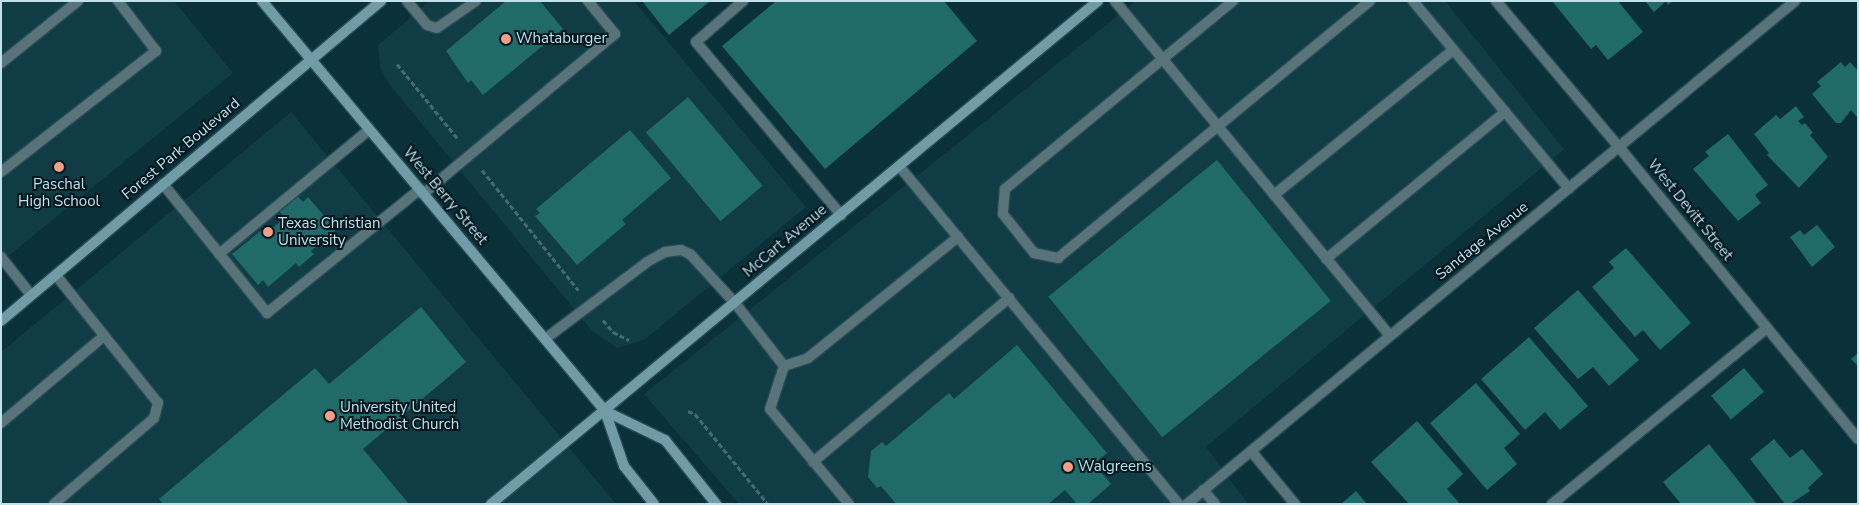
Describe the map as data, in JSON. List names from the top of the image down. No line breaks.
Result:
{"streets":{"street":["Forest Park Boulevard","West Berry Street","West Devitt Street","McCart Avenue","Sandage Avenue"]},"crossings":[["Forest Park Boulevard","West Berry Street"],["West Berry Street","McCart Avenue"],["West Devitt Street","Sandage Avenue"]],"places":["Whataburger","Paschal High School","Texas Christian University","University United Methodist Church","Walgreens"]}
